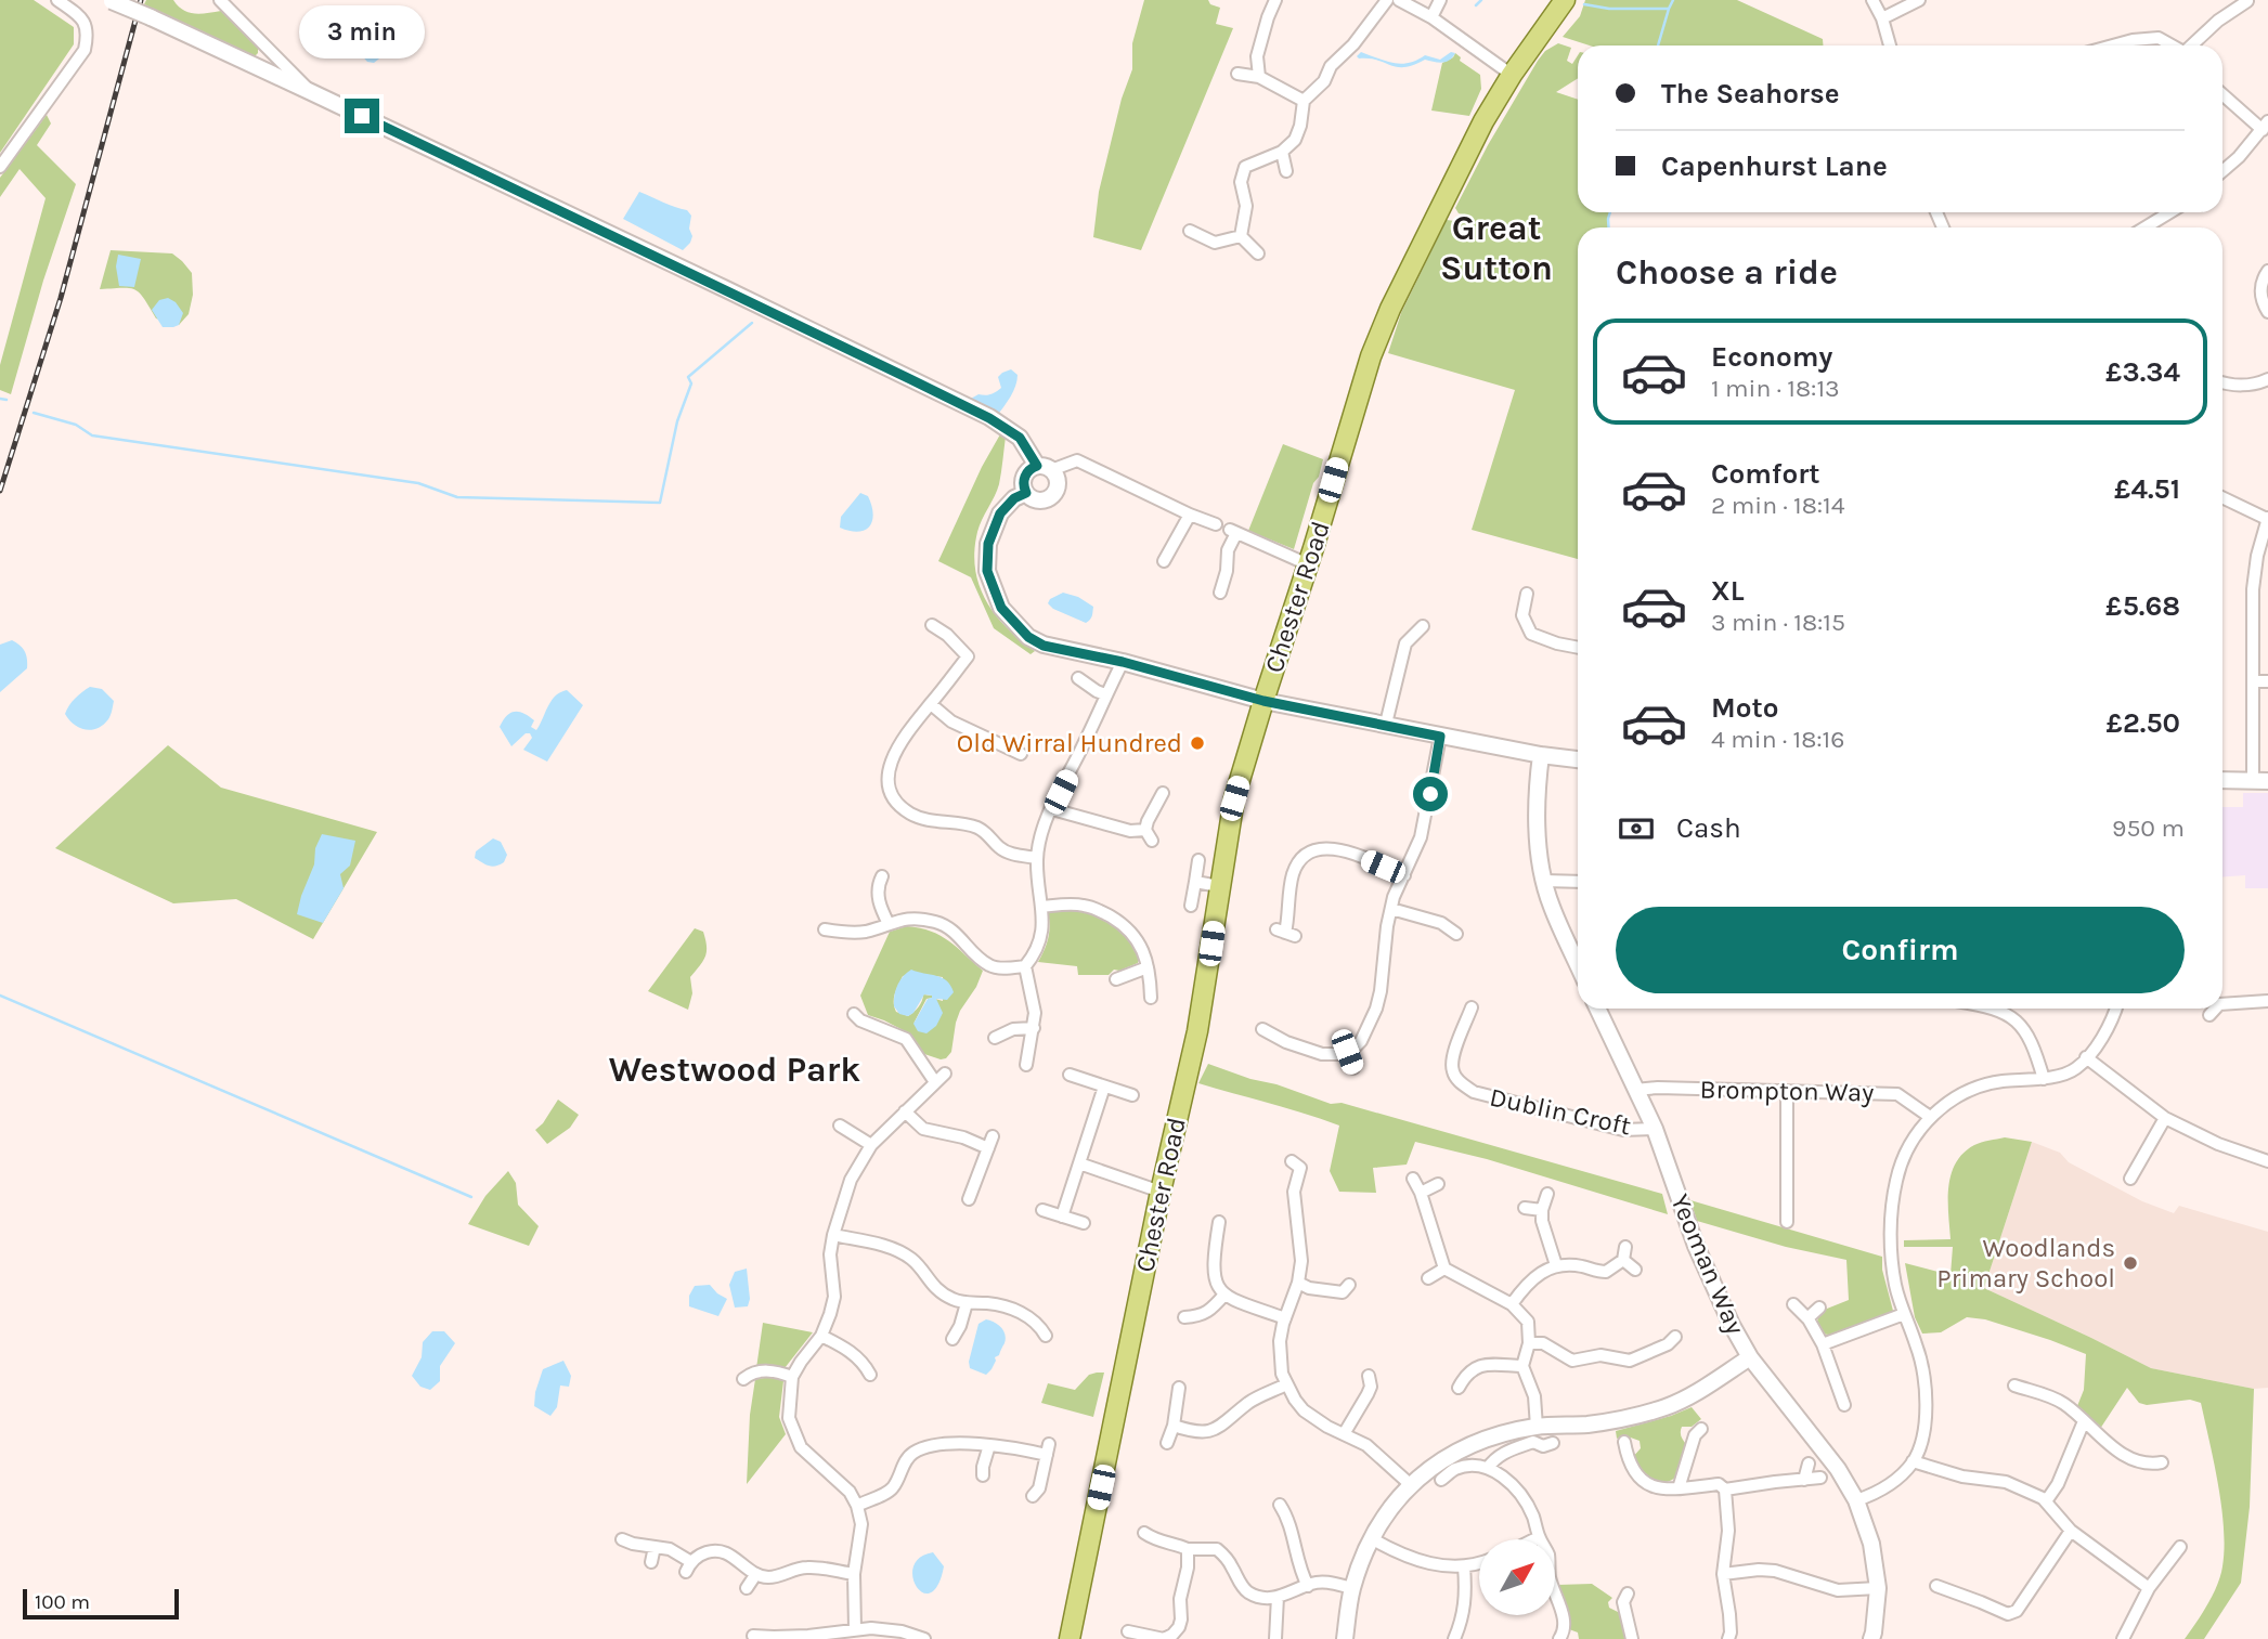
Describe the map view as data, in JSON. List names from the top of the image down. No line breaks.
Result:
{"streets":{"main road":["Chester Road"],"street":["Brompton Way","Dublin Croft","Yeoman Way"]},"crossings":[["Brompton Way","Yeoman Way"],["Dublin Croft","Yeoman Way"]],"districts":["Great Sutton","Westwood Park"],"places":["Old Wirral Hundred","Woodlands Primary School"],"scale_bar":"100 m","north":"top right","page":{"bubble":"3 min","banner":["The Seahorse","Capenhurst Lane"],"heading":"Choose a ride","list":[{"name":"Economy","note":"1 min · 18:13","value":"£3.34"},{"name":"Comfort","note":"2 min · 18:14","value":"£4.51"},{"name":"XL","note":"3 min · 18:15","value":"£5.68"},{"name":"Moto","note":"4 min · 18:16","value":"£2.50"}],"pay":["Cash","950 m"],"buttons":"Confirm","scale":"100 m"}}
